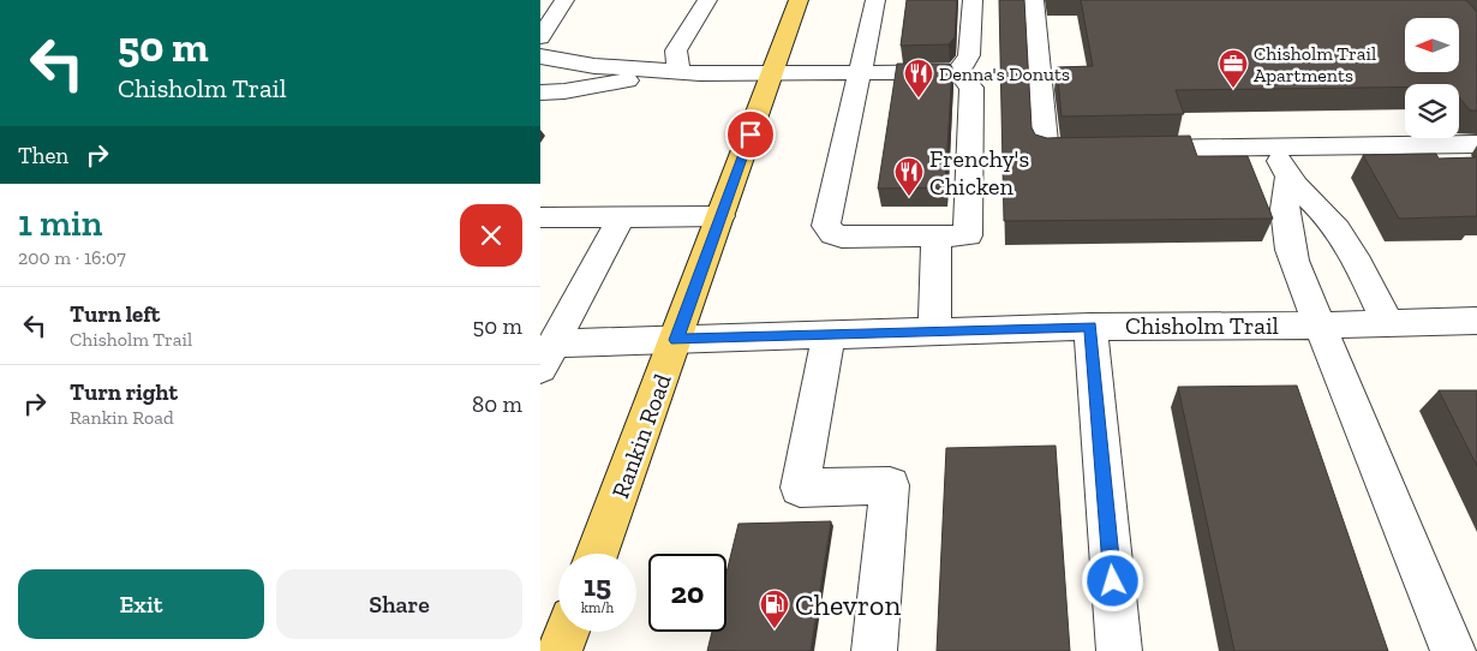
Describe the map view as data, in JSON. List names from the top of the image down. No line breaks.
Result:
{"streets":{"main road":["Rankin Road"],"street":["Chisholm Trail"]},"crossings":[["Chisholm Trail","Rankin Road"]],"places":{"office":["Chisholm Trail Apartments"],"restaurant":["Denna's Donuts","Frenchy's Chicken"],"fuel station":["Chevron"]},"north":"left","page":{"turn":["50 m","Chisholm Trail"],"then":"Then","heading":["1 min","200 m · 16:07"],"list":[{"name":"Turn left","note":"Chisholm Trail","value":"50 m"},{"name":"Turn right","note":"Rankin Road","value":"80 m"}],"speed":"15 km/h","limit":"20","buttons":["Exit","Share"]}}
